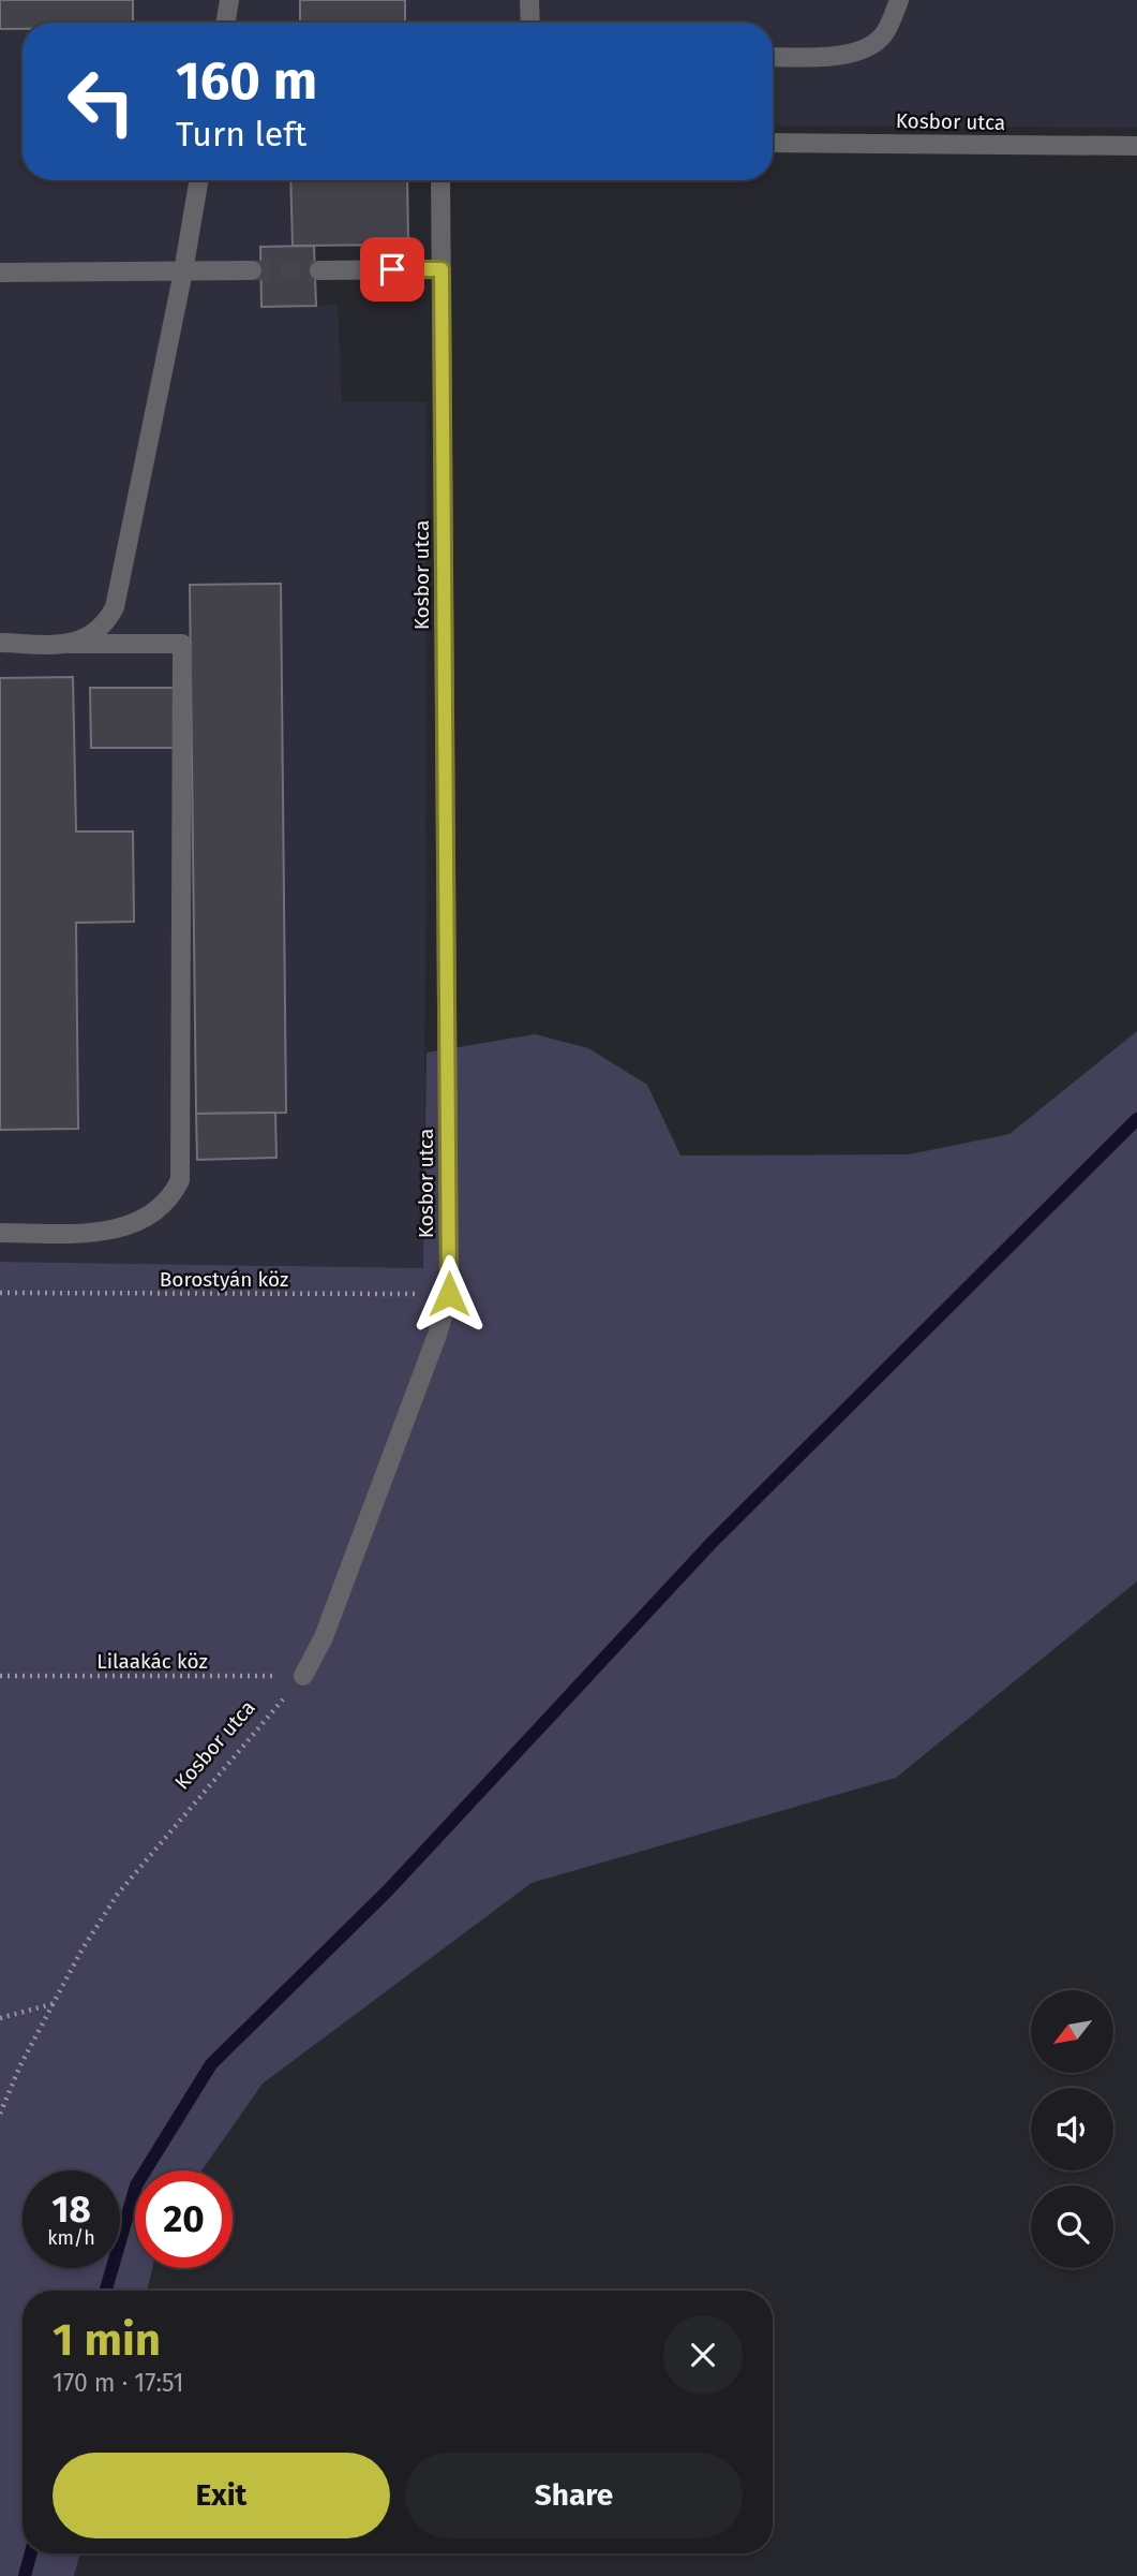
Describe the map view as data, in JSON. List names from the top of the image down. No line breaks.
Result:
{"streets":{"lane":["Kosbor utca"],"path":["Borostyán köz","Lilaakác köz"]},"crossings":[["Kosbor utca","Borostyán köz"],["Kosbor utca","Lilaakác köz"]],"north":"bottom left","page":{"turn":["160 m","Turn left"],"speed":"18 km/h","limit":"20","heading":["1 min","170 m · 17:51"],"buttons":["Exit","Share"]}}
